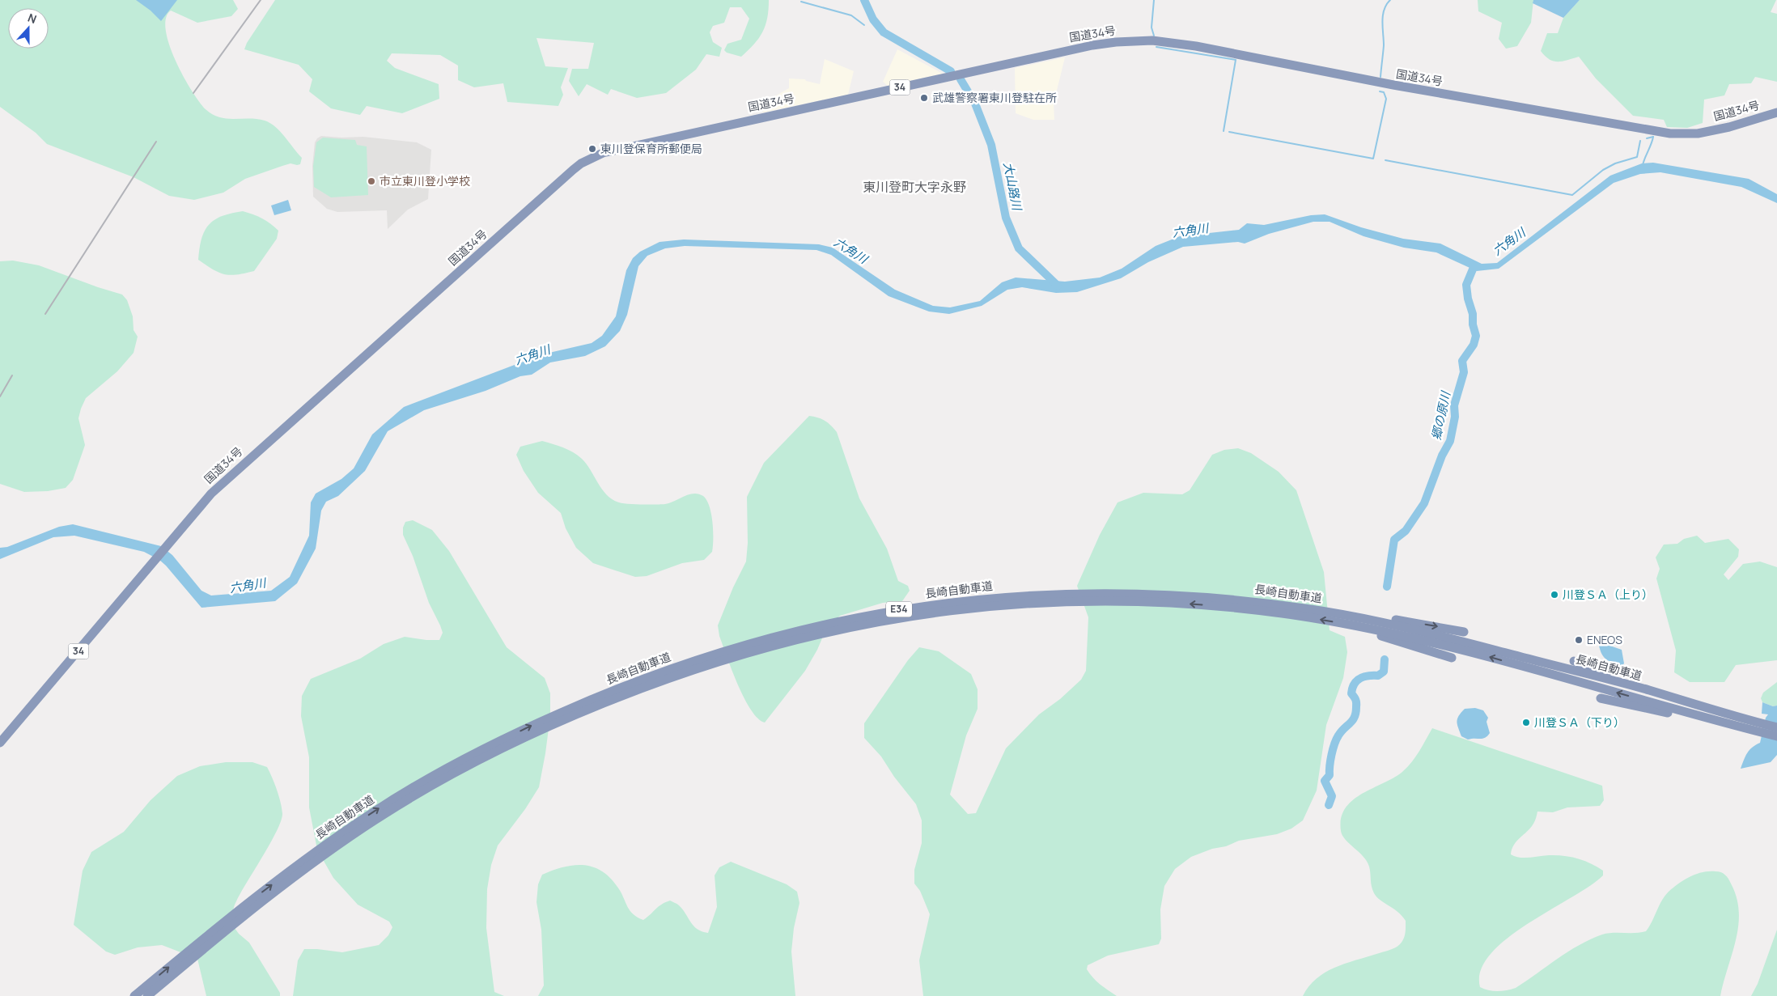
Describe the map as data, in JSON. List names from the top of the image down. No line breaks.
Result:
{"streets":{"highway":["国道34号","34","長崎自動車道","E34"]},"districts":["東川登町大字永野"],"water":["大山路川","六角川","郷の原川"],"places":["武雄警察署東川登駐在所","東川登保育所郵便局","市立東川登小学校","川登ＳＡ（上り）","ENEOS","川登ＳＡ（下り）"],"north":"top"}
